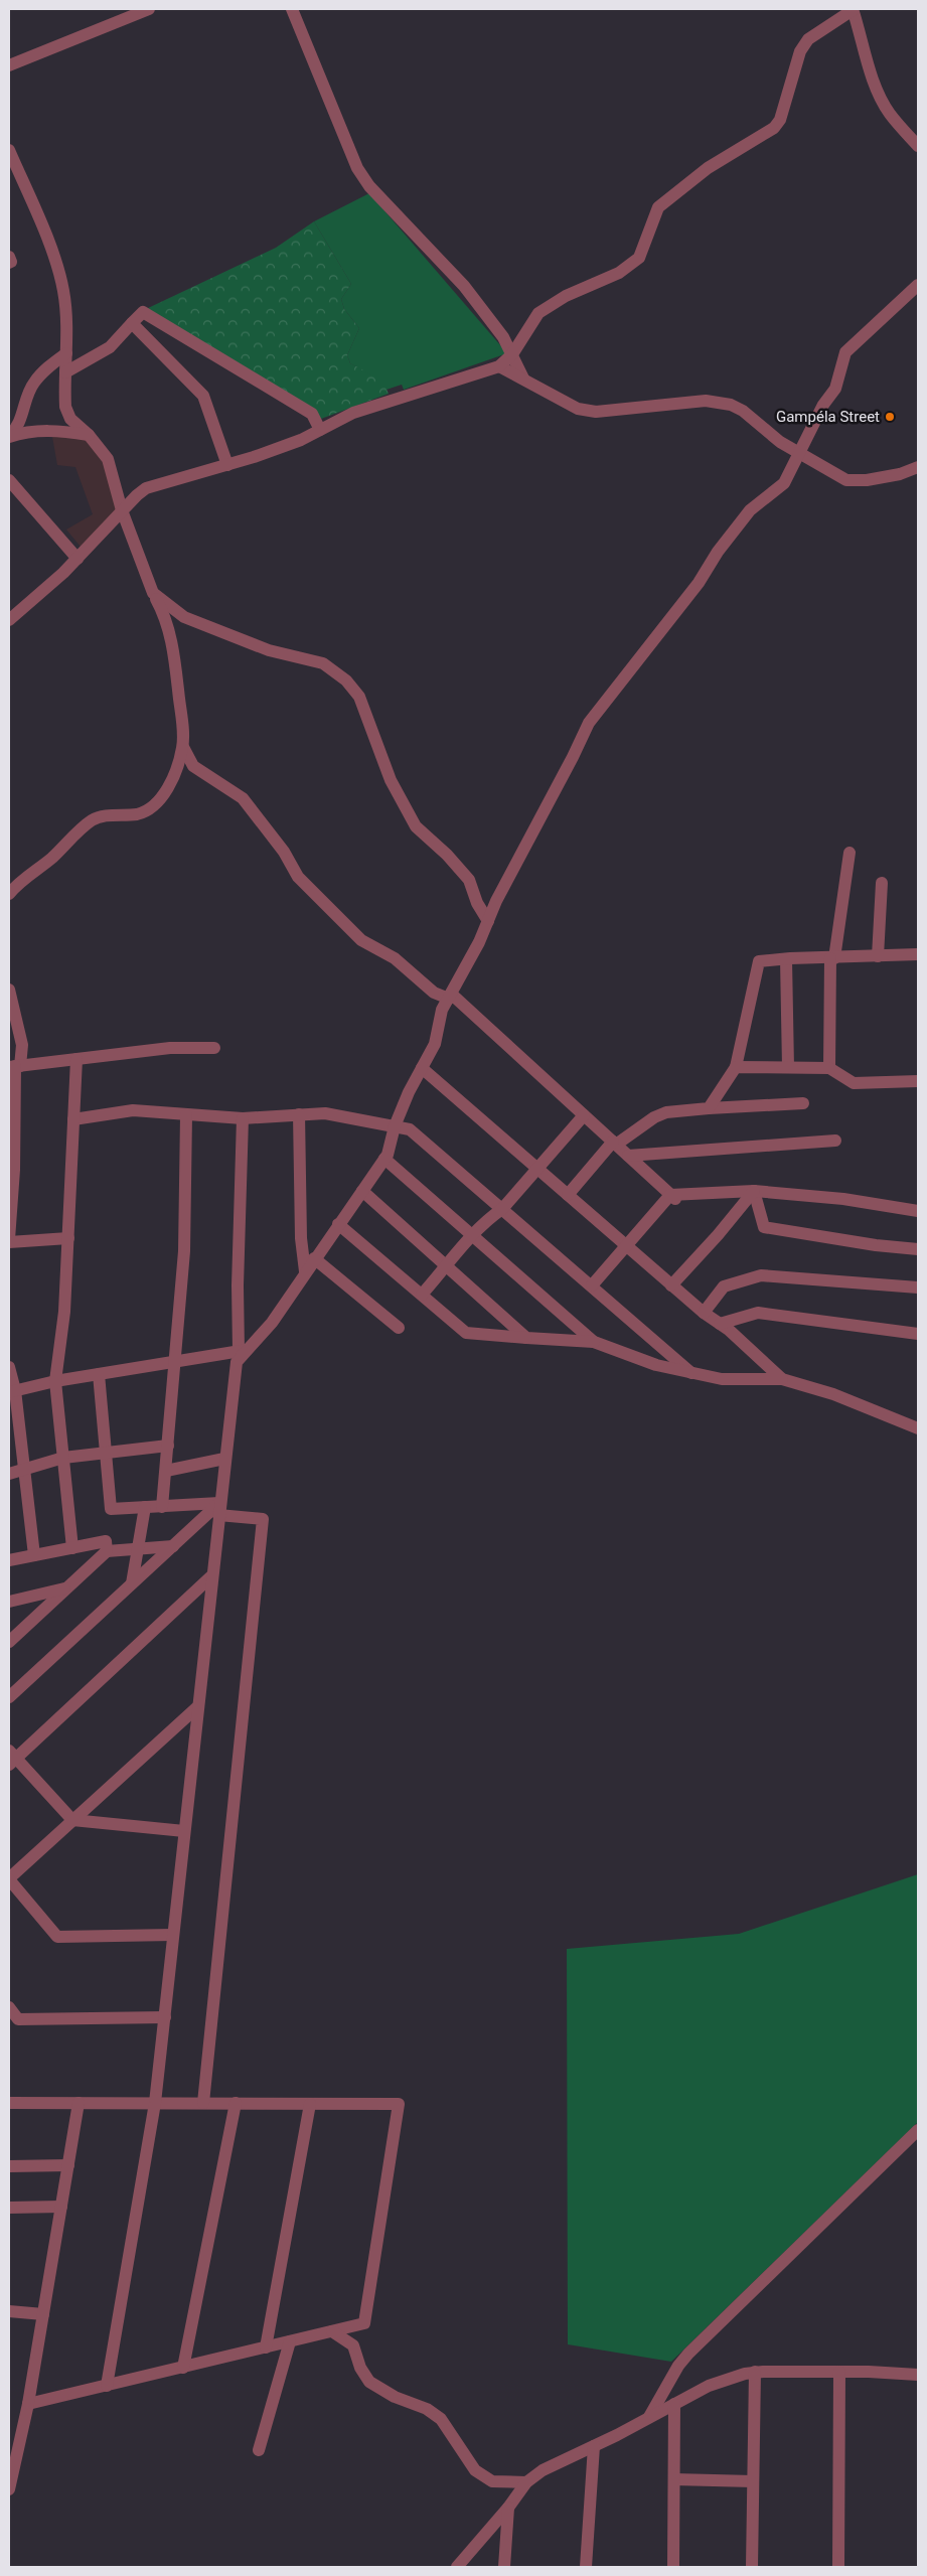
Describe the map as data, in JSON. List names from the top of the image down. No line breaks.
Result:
{"places":["Gampéla Street"]}
